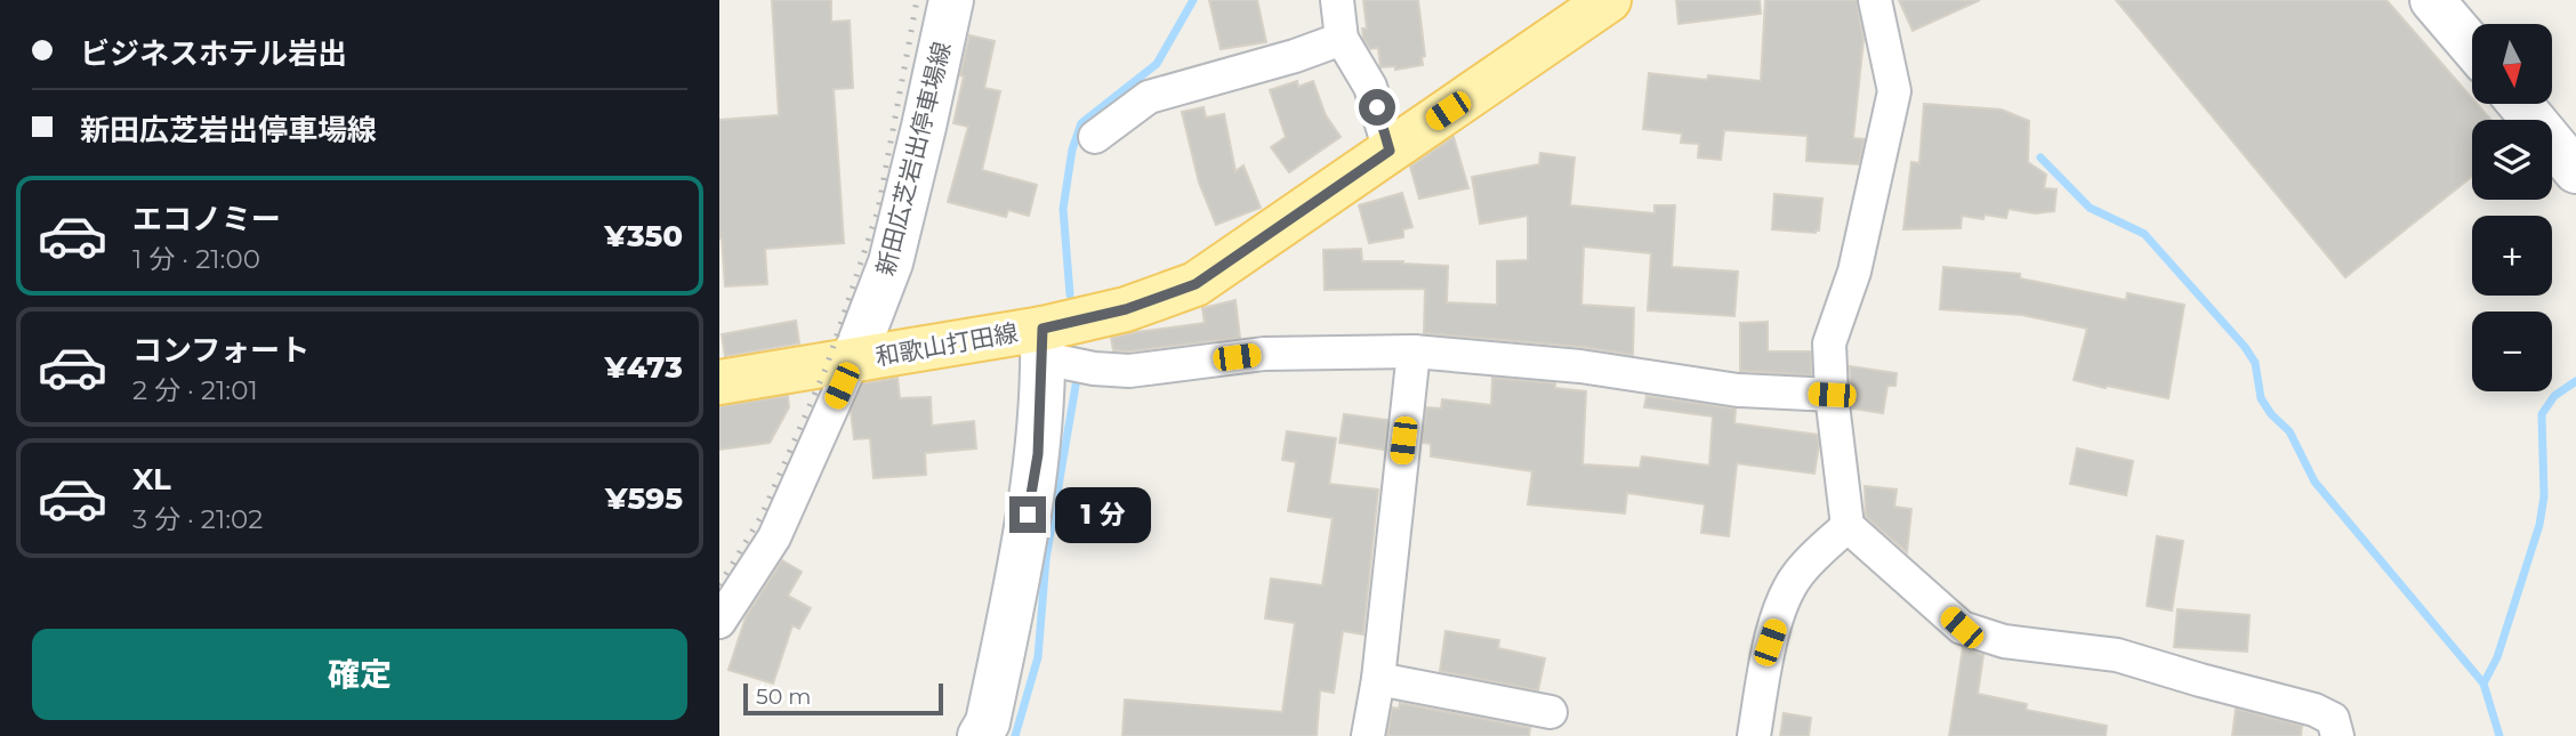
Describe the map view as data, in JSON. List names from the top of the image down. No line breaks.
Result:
{"streets":{"main road":["新田広芝岩出停車場線","和歌山打田線"]},"crossings":[["新田広芝岩出停車場線","和歌山打田線"]],"scale_bar":"50 m","north":"bottom","page":{"banner":["ビジネスホテル岩出","新田広芝岩出停車場線"],"map_buttons":["+","−"],"list":[{"name":"エコノミー","note":"1 分 · 21:00","value":"¥350"},{"name":"コンフォート","note":"2 分 · 21:01","value":"¥473"},{"name":"XL","note":"3 分 · 21:02","value":"¥595"}],"bubble":"1 分","buttons":"確定","scale":"50 m"}}
